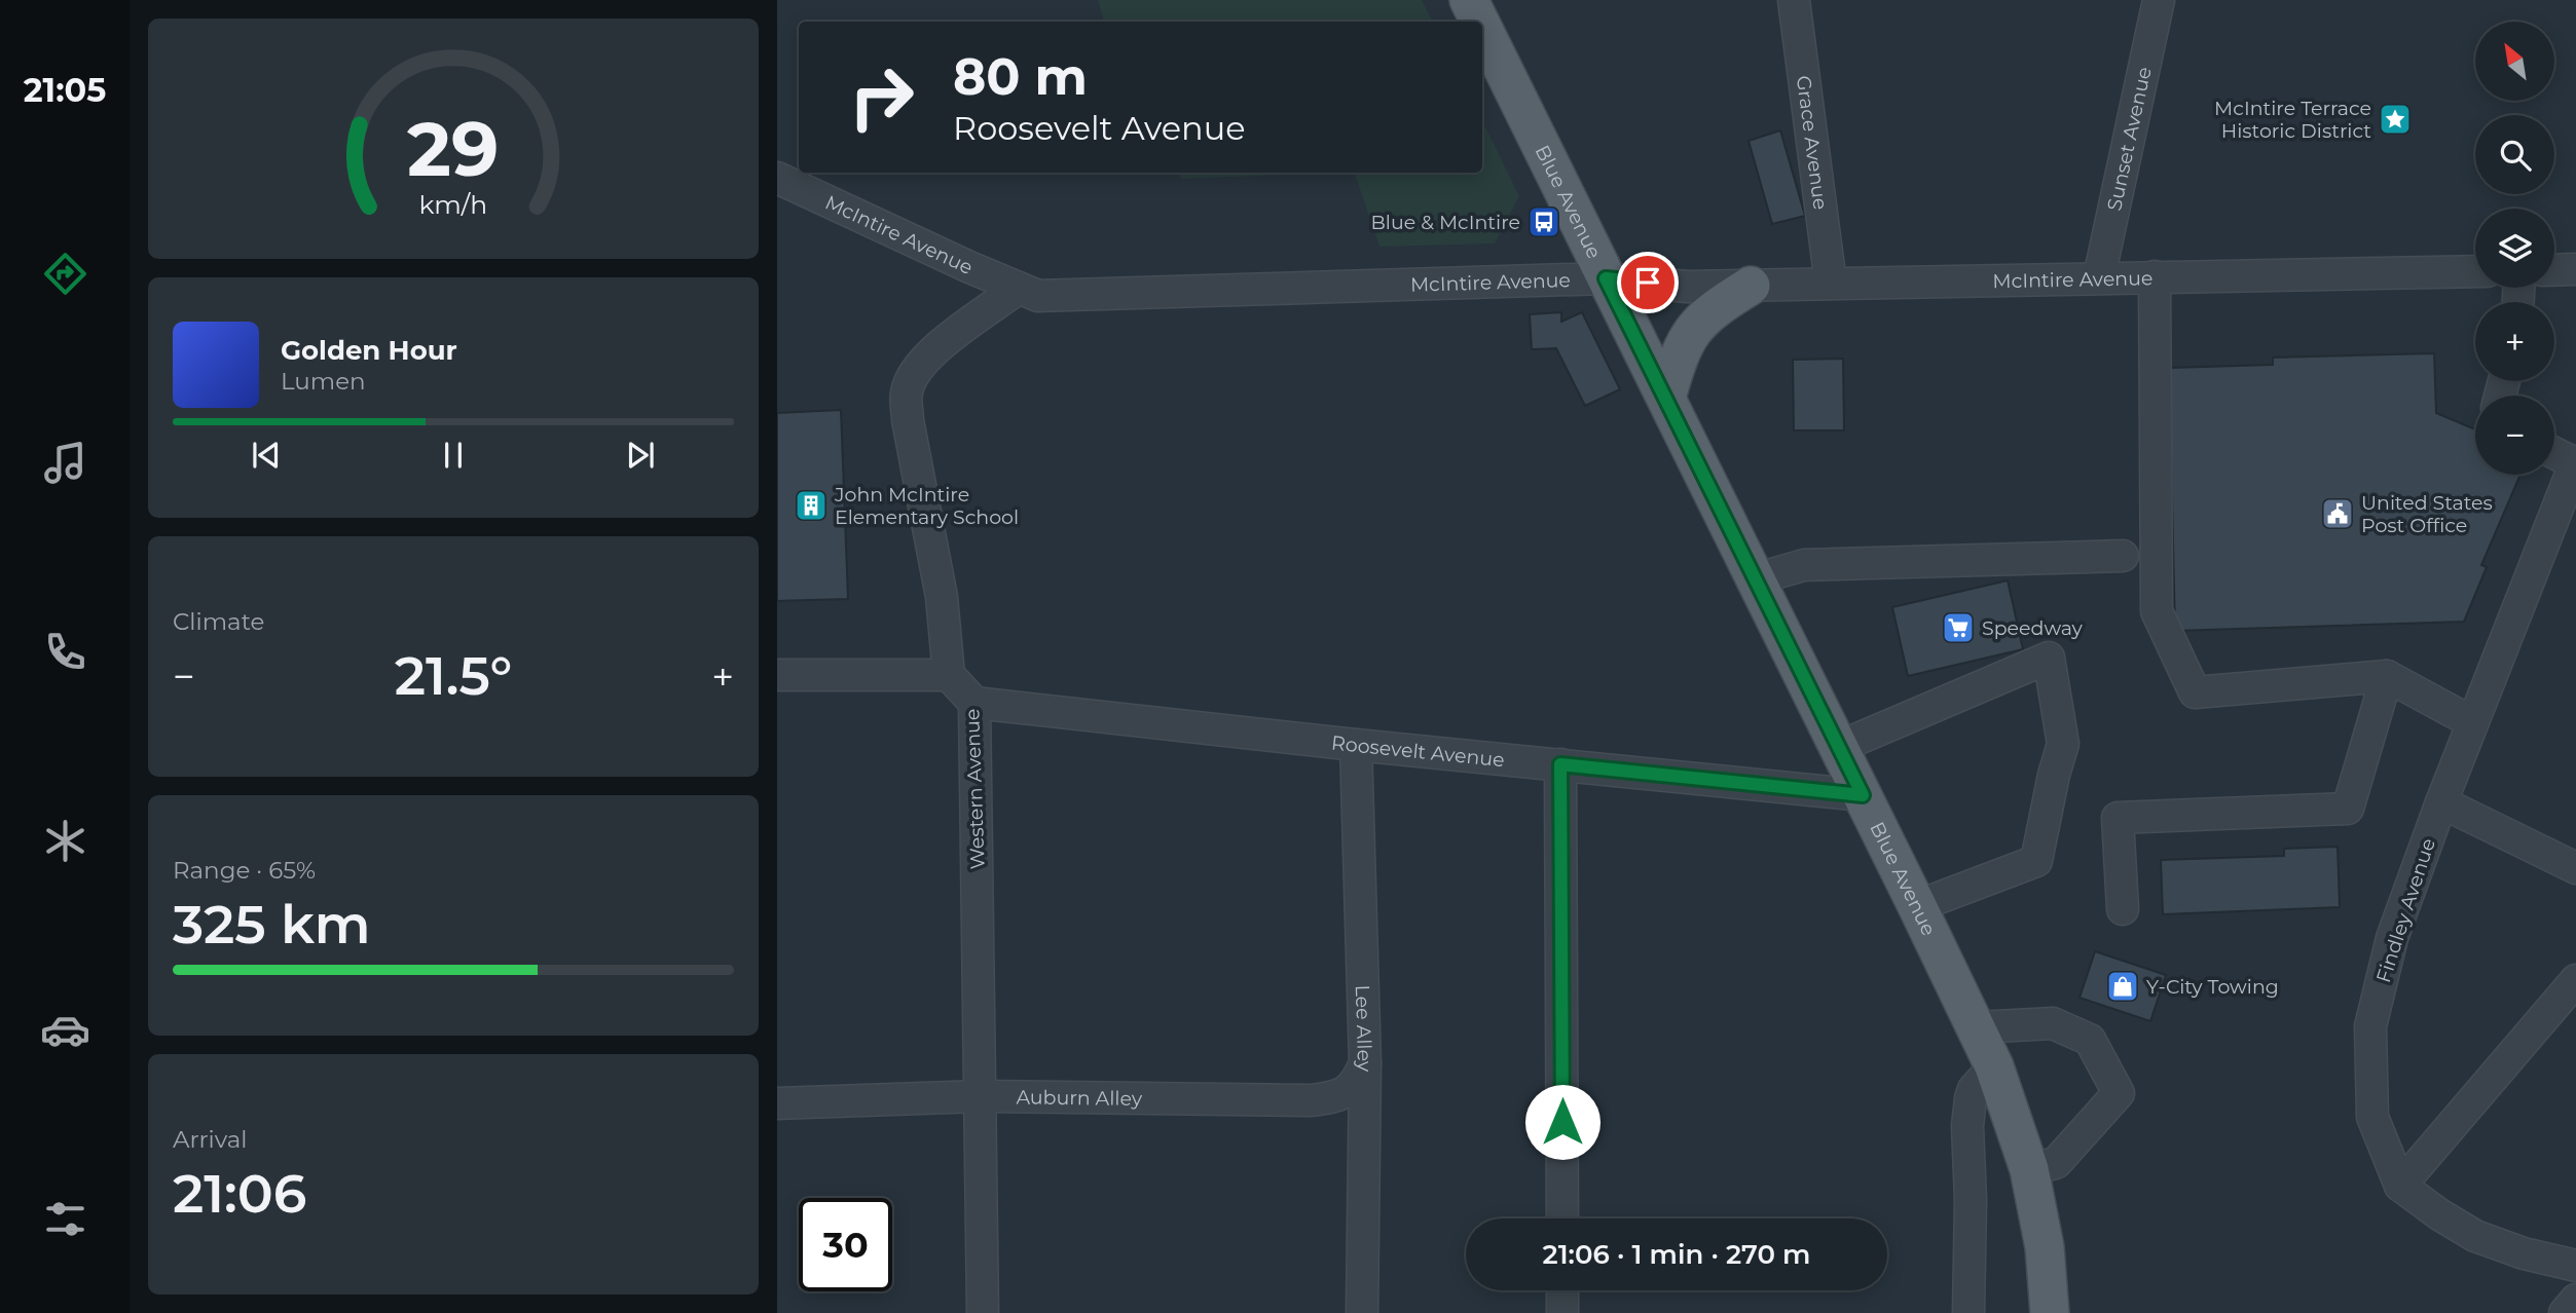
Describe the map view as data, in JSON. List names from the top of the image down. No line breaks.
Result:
{"streets":{"main road":["Blue Avenue"],"street":["Sunset Avenue","Grace Avenue","McIntire Avenue","Roosevelt Avenue","Western Avenue","Findley Avenue","Lee Alley","Auburn Alley"]},"crossings":[["Sunset Avenue","McIntire Avenue"],["Grace Avenue","McIntire Avenue"],["Blue Avenue","McIntire Avenue"],["Blue Avenue","Roosevelt Avenue"],["Roosevelt Avenue","Western Avenue"],["Roosevelt Avenue","Lee Alley"],["Western Avenue","Auburn Alley"],["Lee Alley","Auburn Alley"]],"places":{"place":["McIntire Terrace Historic District"],"bus stop":["Blue & McIntire"],"building":["John McIntire Elementary School"],"public building":["United States Post Office"],"supermarket":["Speedway"],"shop":["Y-City Towing"]},"north":"top left","page":{"tabs":"21:05","map_buttons":["+","−"],"turn":["80 m","Roosevelt Avenue"],"song":["Golden Hour","Lumen"],"tile":["Climate",["Range · 65%","325 km"],["Arrival","21:06"]],"heat":["−","21.5°","+"],"limit":"30","trip":"21:06 · 1 min · 270 m","gauge":["29","km/h"]}}
